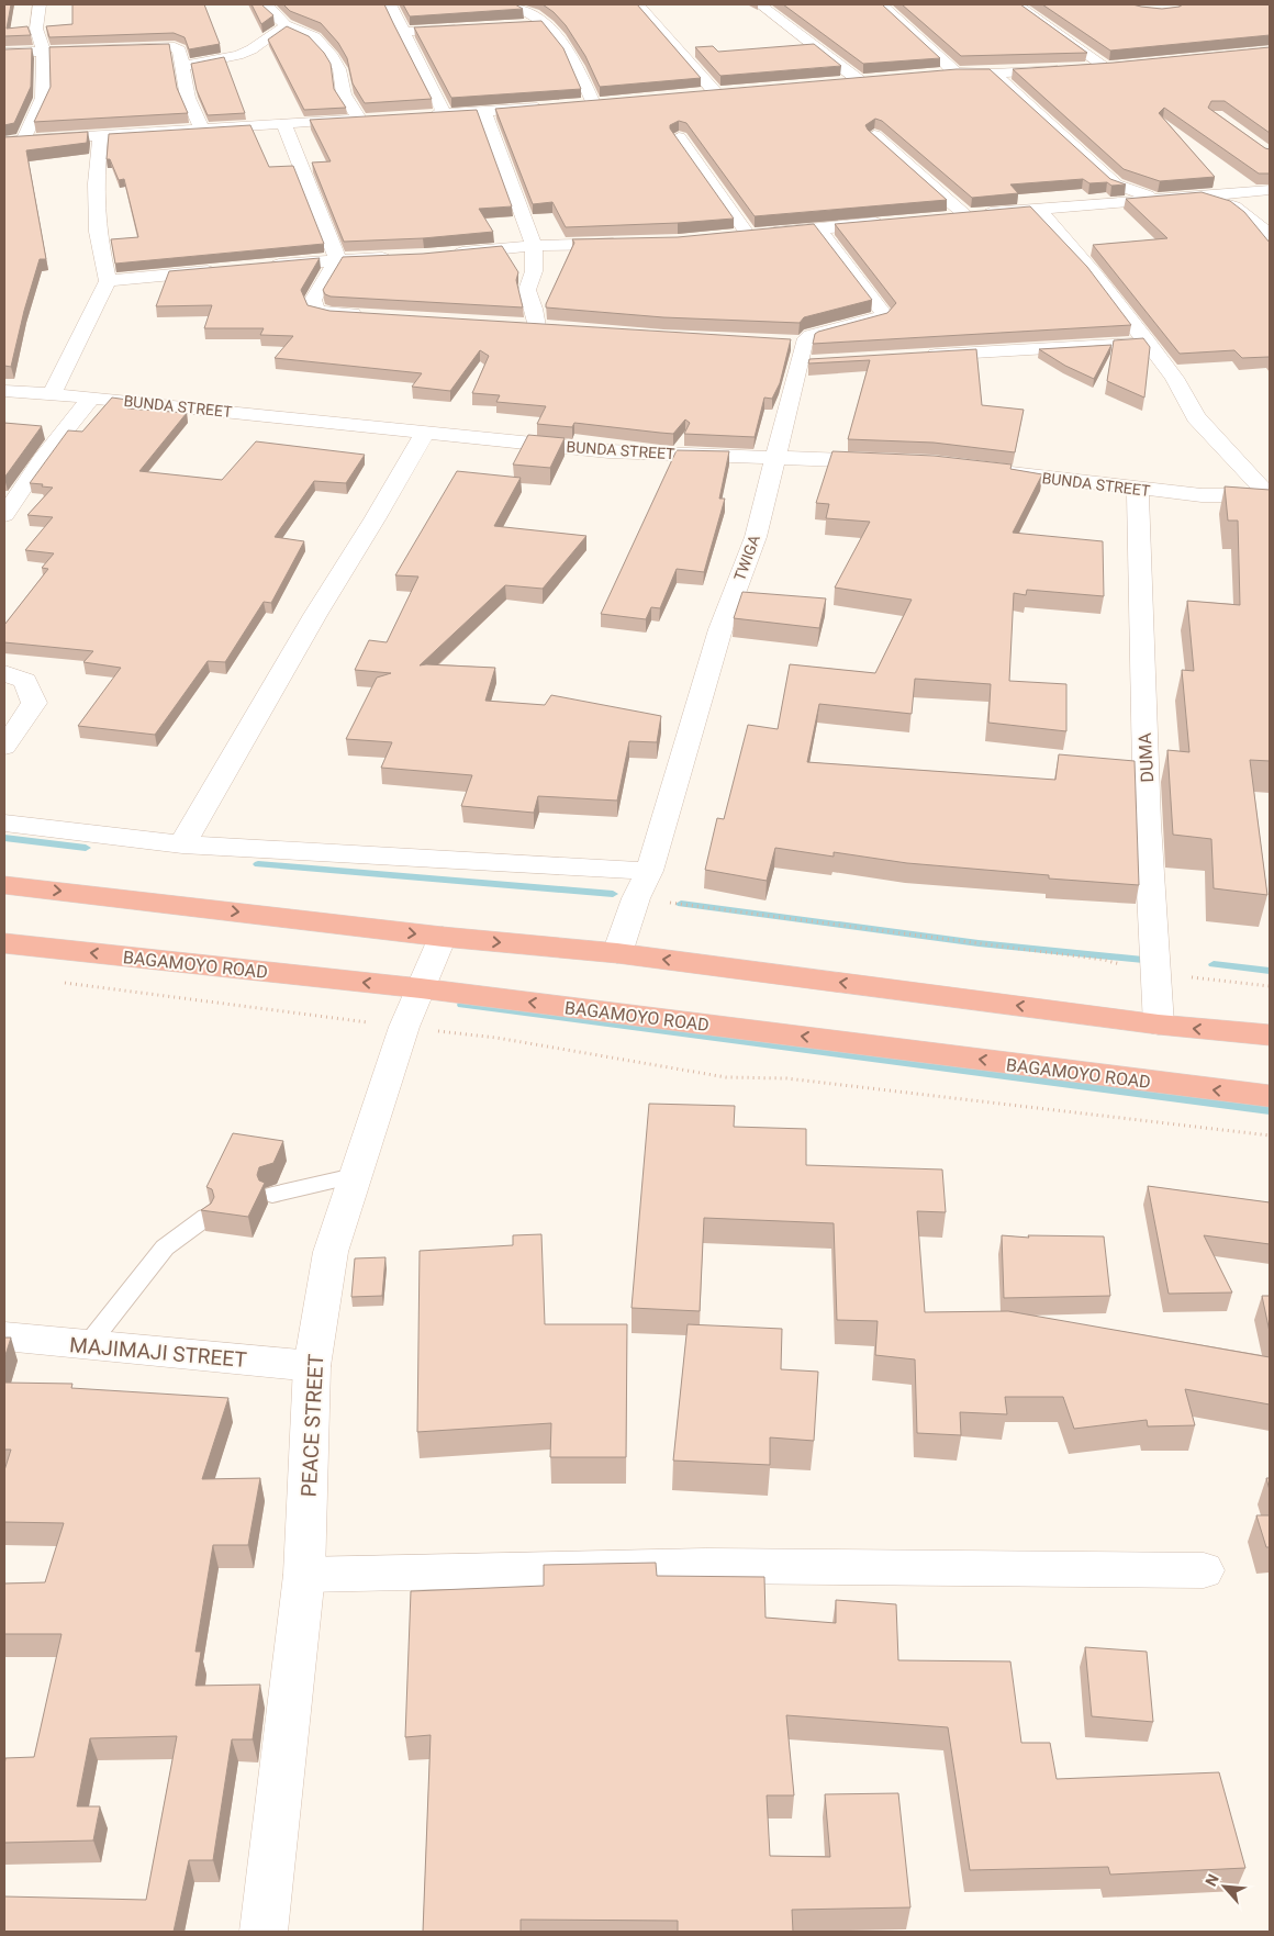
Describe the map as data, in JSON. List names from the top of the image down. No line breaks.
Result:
{"streets":{"highway":["BAGAMOYO ROAD"],"street":["BUNDA STREET","TWIGA","DUMA","MAJIMAJI STREET","PEACE STREET"]},"crossings":[["BUNDA STREET","TWIGA"],["BUNDA STREET","DUMA"],["BAGAMOYO ROAD","PEACE STREET"],["MAJIMAJI STREET","PEACE STREET"]],"north":"top left"}
